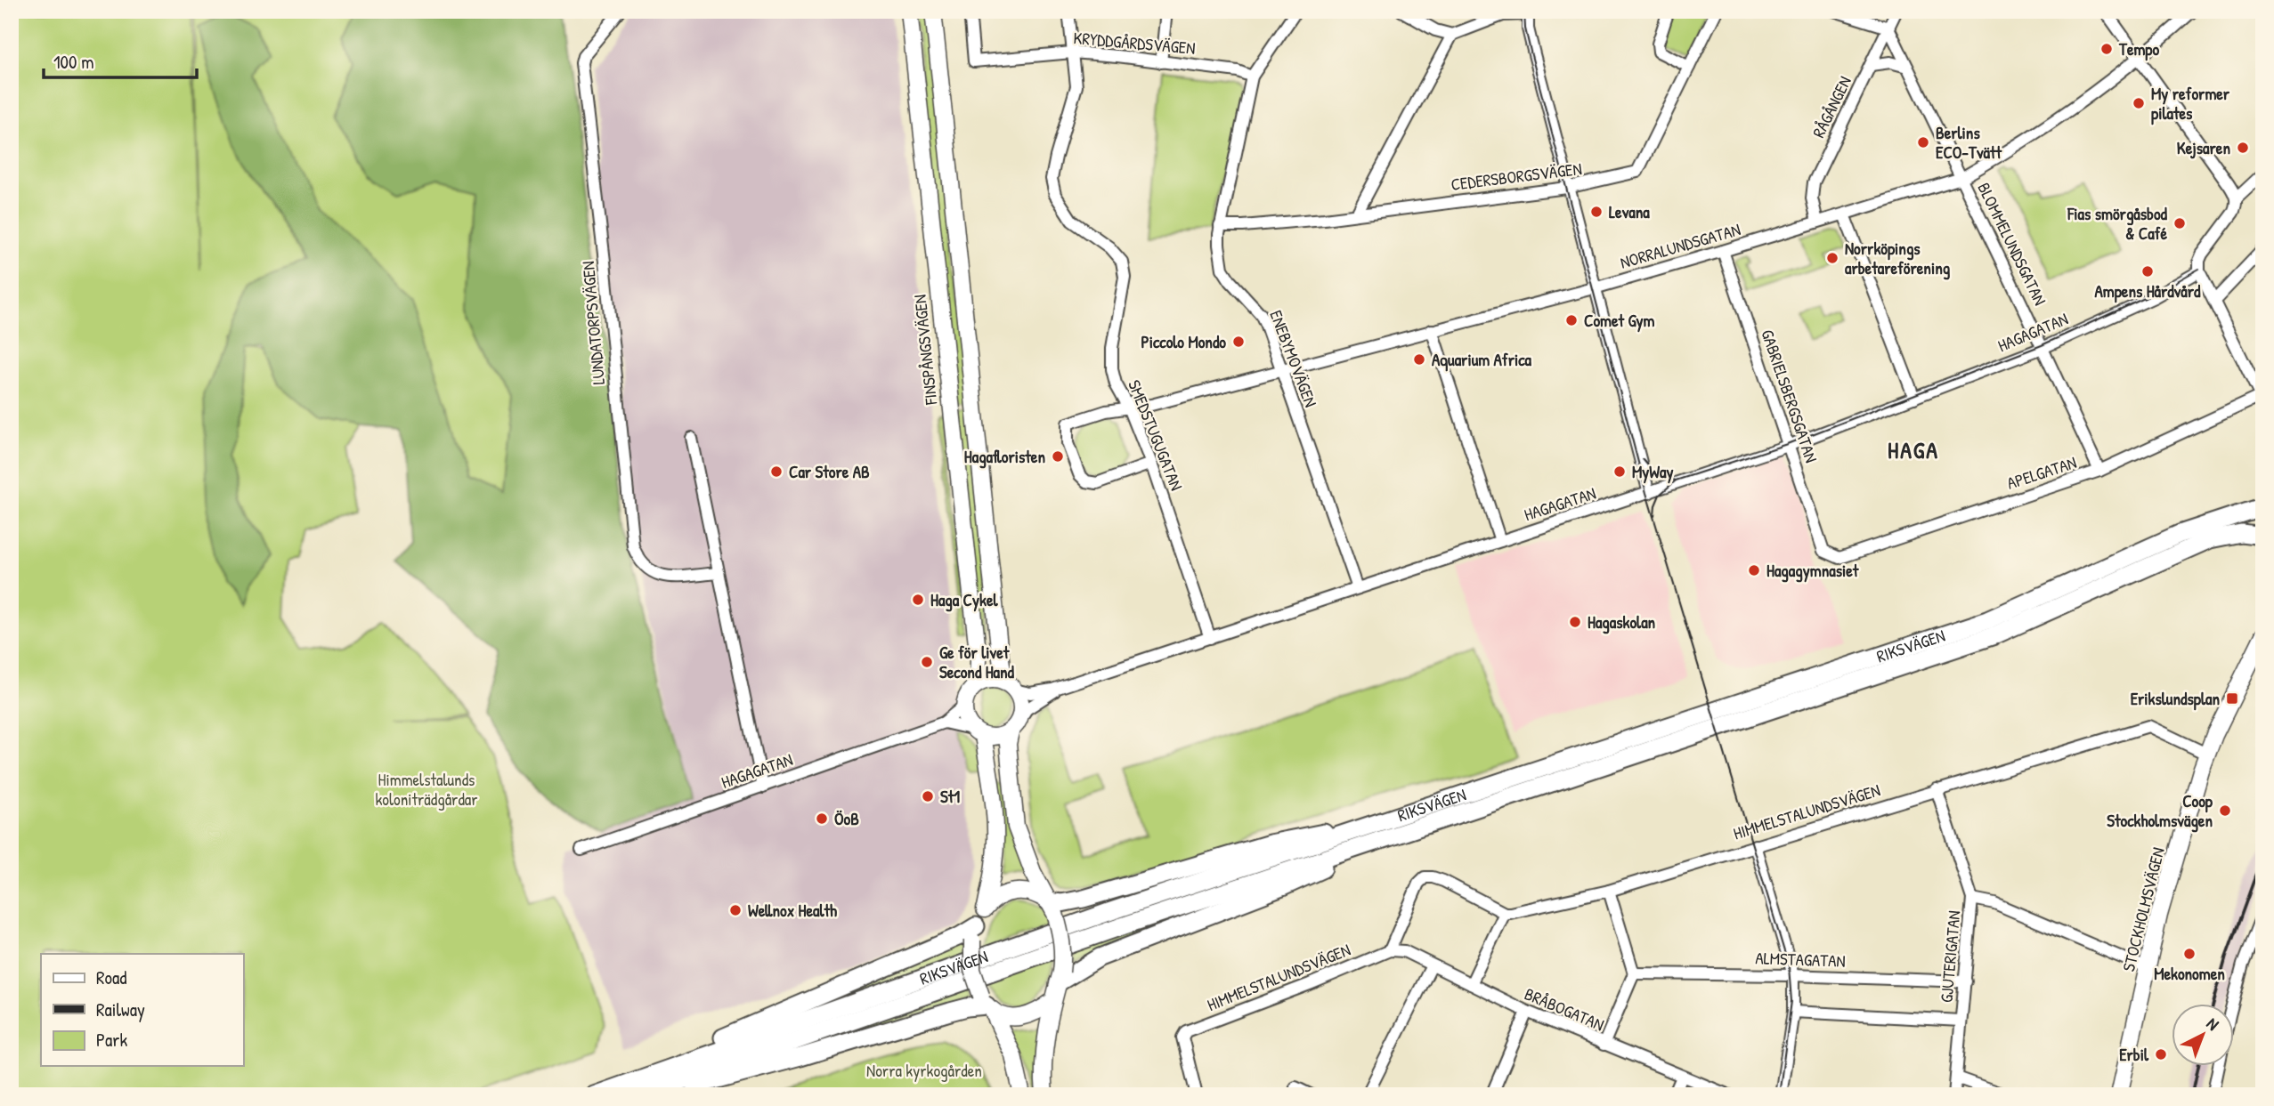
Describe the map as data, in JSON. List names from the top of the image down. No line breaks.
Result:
{"streets":{"highway":["RIKSVÄGEN"],"main road":["FINSPÅNGSVÄGEN","STOCKHOLMSVÄGEN"],"street":["KRYDDGÅRDSVÄGEN","RÅGÅNGEN","CEDERSBORGSVÄGEN","BLOMMELUNDSGATAN","NORRALUNDSGATAN","LUNDATORPSVÄGEN","HAGAGATAN","ENEBYMOVÄGEN","GABRIELSBERGSGATAN","SMEDSTUGUGATAN","APELGATAN","HIMMELSTALUNDSVÄGEN","GJUTERIGATAN","ALMSTAGATAN","BRÅBOGATAN"]},"crossings":[["KRYDDGÅRDSVÄGEN","ENEBYMOVÄGEN"],["KRYDDGÅRDSVÄGEN","SMEDSTUGUGATAN"],["RÅGÅNGEN","BLOMMELUNDSGATAN"],["RÅGÅNGEN","NORRALUNDSGATAN"],["CEDERSBORGSVÄGEN","ENEBYMOVÄGEN"],["BLOMMELUNDSGATAN","NORRALUNDSGATAN"],["BLOMMELUNDSGATAN","HAGAGATAN"],["BLOMMELUNDSGATAN","APELGATAN"],["NORRALUNDSGATAN","ENEBYMOVÄGEN"],["NORRALUNDSGATAN","GABRIELSBERGSGATAN"],["NORRALUNDSGATAN","SMEDSTUGUGATAN"],["HAGAGATAN","FINSPÅNGSVÄGEN"],["HAGAGATAN","ENEBYMOVÄGEN"],["HAGAGATAN","GABRIELSBERGSGATAN"],["HAGAGATAN","SMEDSTUGUGATAN"],["GABRIELSBERGSGATAN","APELGATAN"],["HIMMELSTALUNDSVÄGEN","STOCKHOLMSVÄGEN"],["HIMMELSTALUNDSVÄGEN","GJUTERIGATAN"],["HIMMELSTALUNDSVÄGEN","BRÅBOGATAN"],["GJUTERIGATAN","ALMSTAGATAN"]],"districts":["HAGA"],"parks":["Himmelstalunds koloniträdgårdar","Norra kyrkogården"],"places":{"other":["Tempo","My reformer pilates","Berlins ECO-Tvätt","Kejsaren","Levana","Fias smörgåsbod & Café","Norrköpings arbetareförening","Ampens Hårdvård","Comet Gym","Piccolo Mondo","Aquarium Africa","Hagafloristen","Car Store AB","MyWay","Hagagymnasiet","Haga Cykel","Hagaskolan","Ge för livet Second Hand","St1","Coop Stockholmsvägen","ÖoB","Wellnox Health","Mekonomen","Erbil"],"transit":["Erikslundsplan"]},"legend":["Road","Railway","Park"],"scale_bar":"100 m","north":"top right"}
